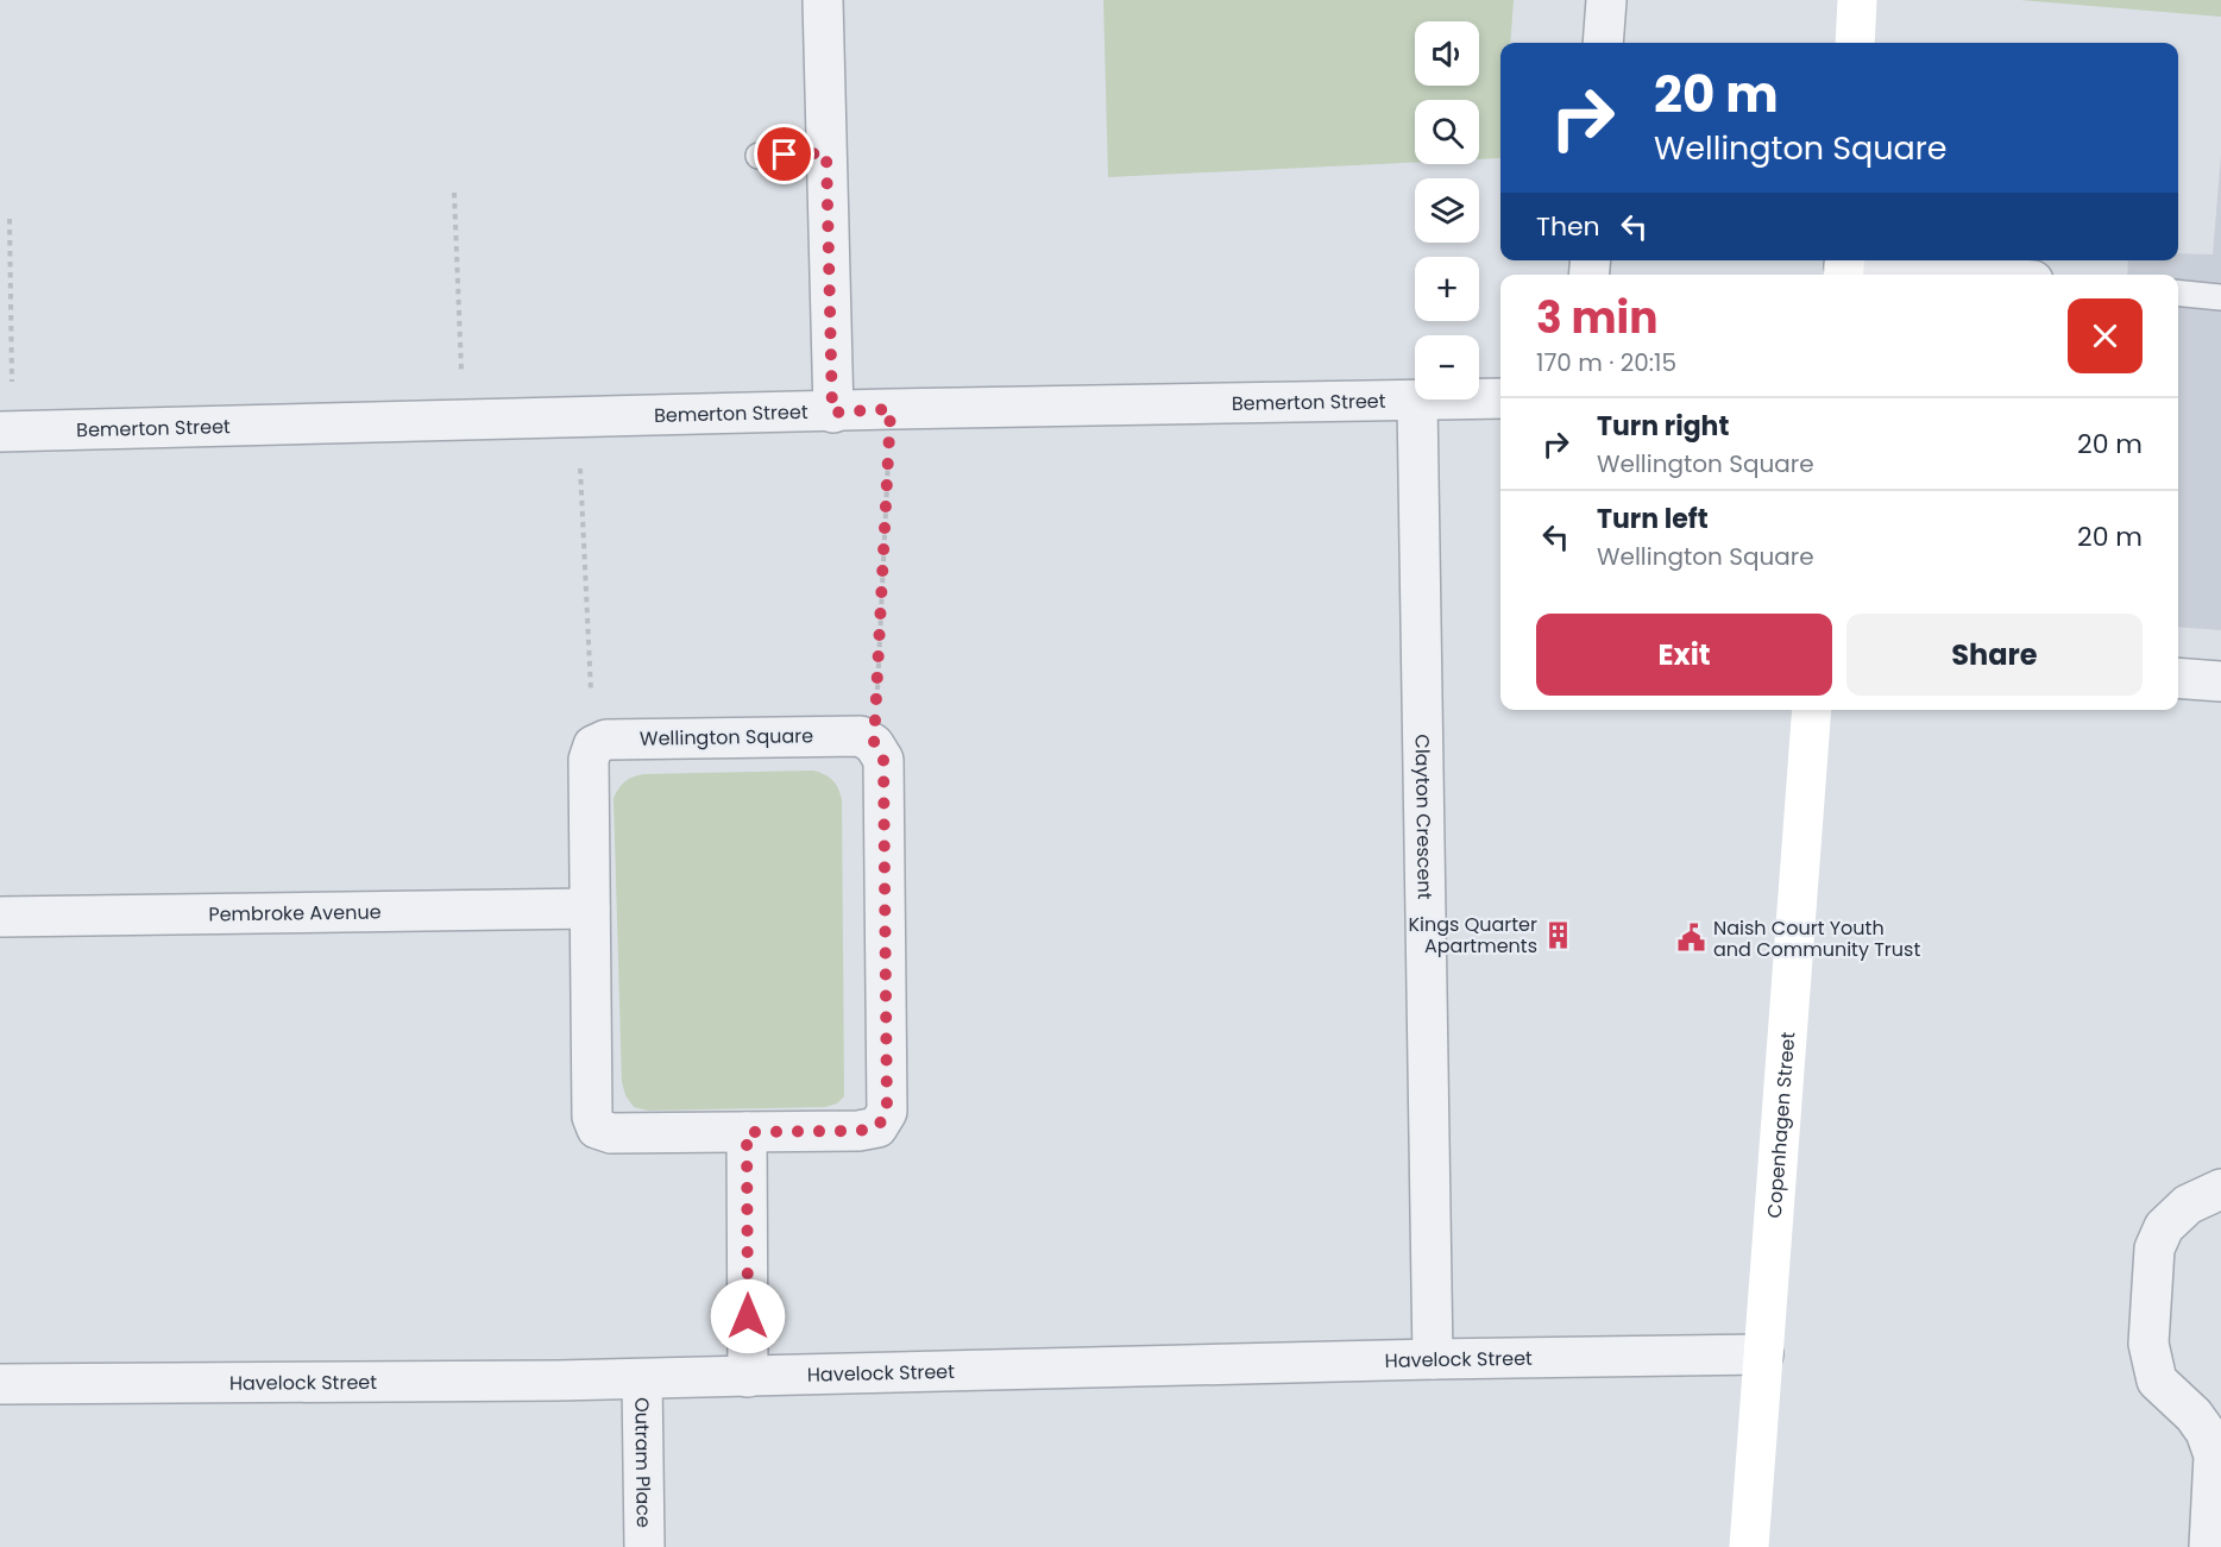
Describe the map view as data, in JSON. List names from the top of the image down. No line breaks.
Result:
{"streets":{"main road":["Copenhagen Street"],"street":["Bemerton Street","Wellington Square","Clayton Crescent","Pembroke Avenue","Havelock Street","Outram Place"]},"crossings":[["Bemerton Street","Clayton Crescent"],["Clayton Crescent","Havelock Street"],["Copenhagen Street","Havelock Street"],["Havelock Street","Outram Place"]],"places":{"building":["Kings Quarter Apartments"],"public building":["Naish Court Youth and Community Trust"]},"page":{"map_buttons":["+","−"],"turn":["20 m","Wellington Square"],"then":"Then","heading":["3 min","170 m · 20:15"],"list":[{"name":"Turn right","note":"Wellington Square","value":"20 m"},{"name":"Turn left","note":"Wellington Square","value":"20 m"}],"buttons":["Exit","Share"]}}
